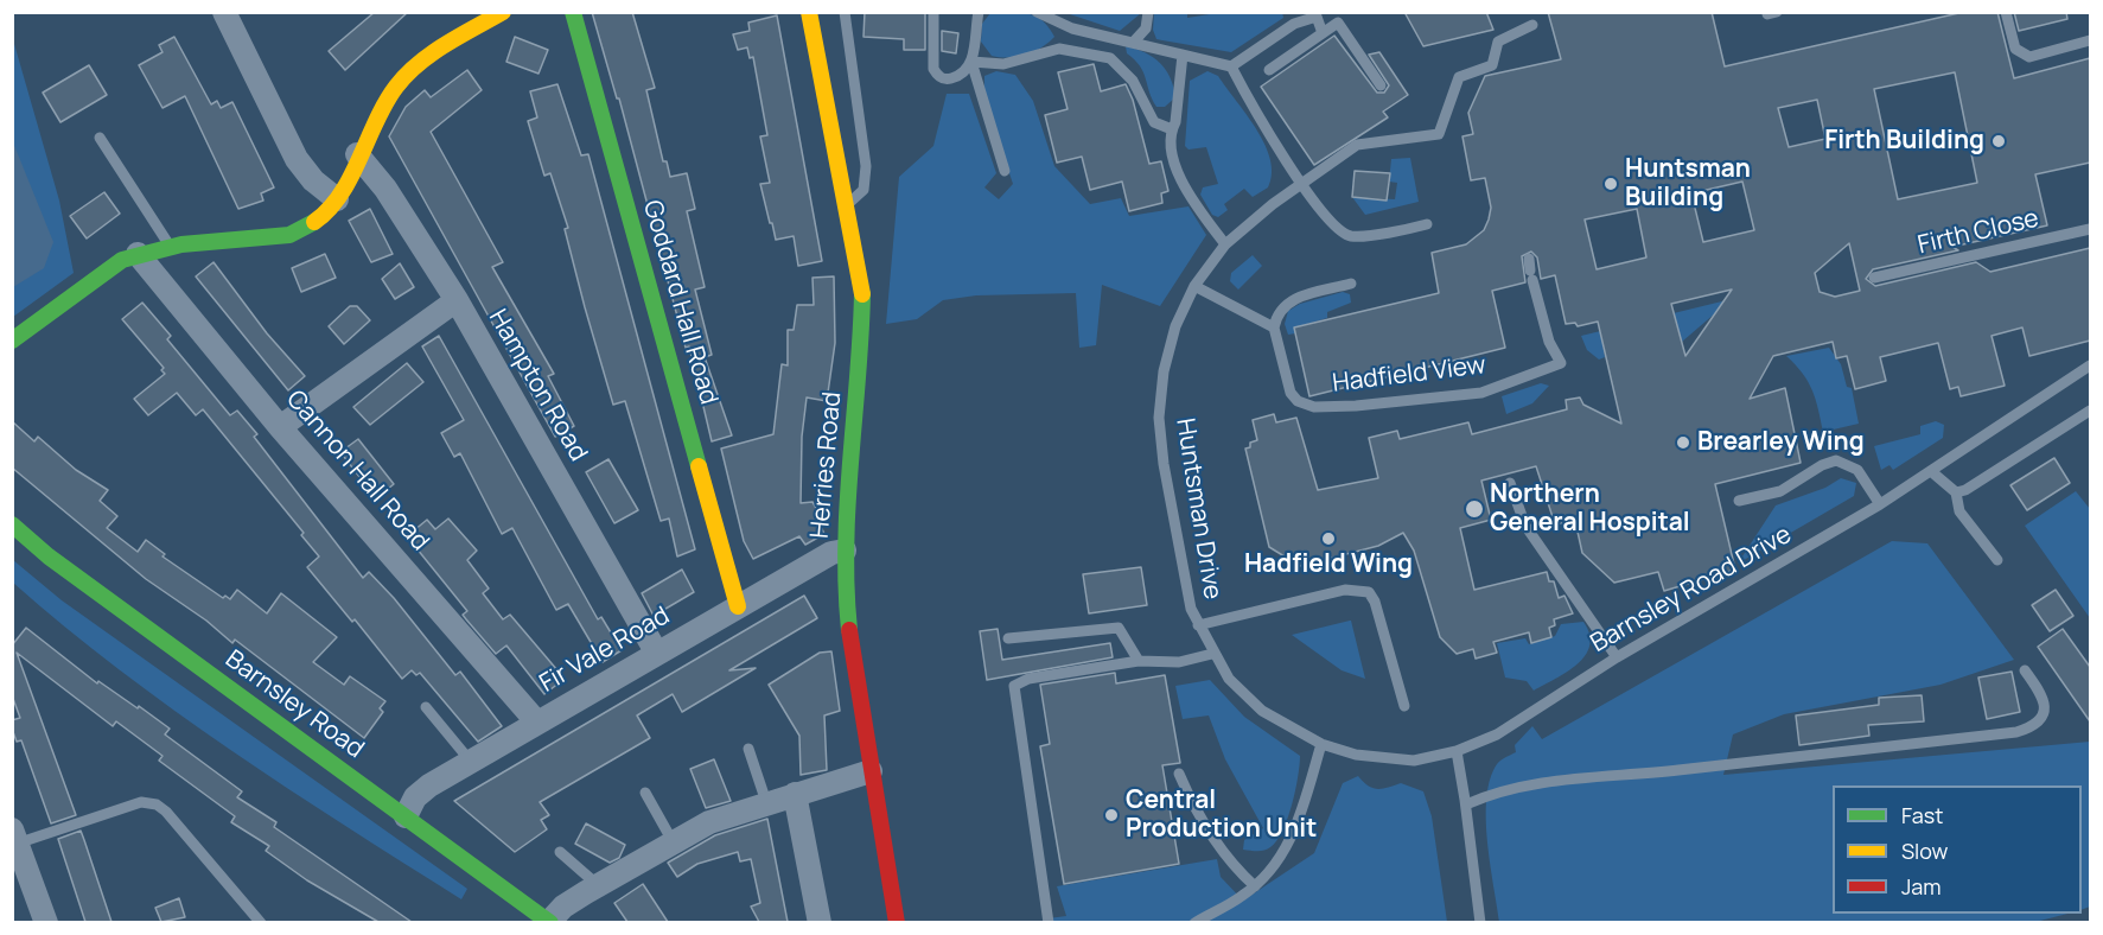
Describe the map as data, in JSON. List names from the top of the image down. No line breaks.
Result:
{"streets":{"main road":["Goddard Hall Road","Herries Road","Barnsley Road"],"street":["Hampton Road","Cannon Hall Road","Fir Vale Road"],"lane":["Firth Close","Hadfield View","Huntsman Drive","Barnsley Road Drive"]},"crossings":[["Goddard Hall Road","Fir Vale Road"],["Hampton Road","Fir Vale Road"],["Herries Road","Fir Vale Road"],["Cannon Hall Road","Fir Vale Road"],["Huntsman Drive","Barnsley Road Drive"],["Fir Vale Road","Barnsley Road"]],"places":["Firth Building","Huntsman Building","Brearley Wing","Northern General Hospital","Hadfield Wing","Central Production Unit"],"legend":["Fast","Slow","Jam"]}
